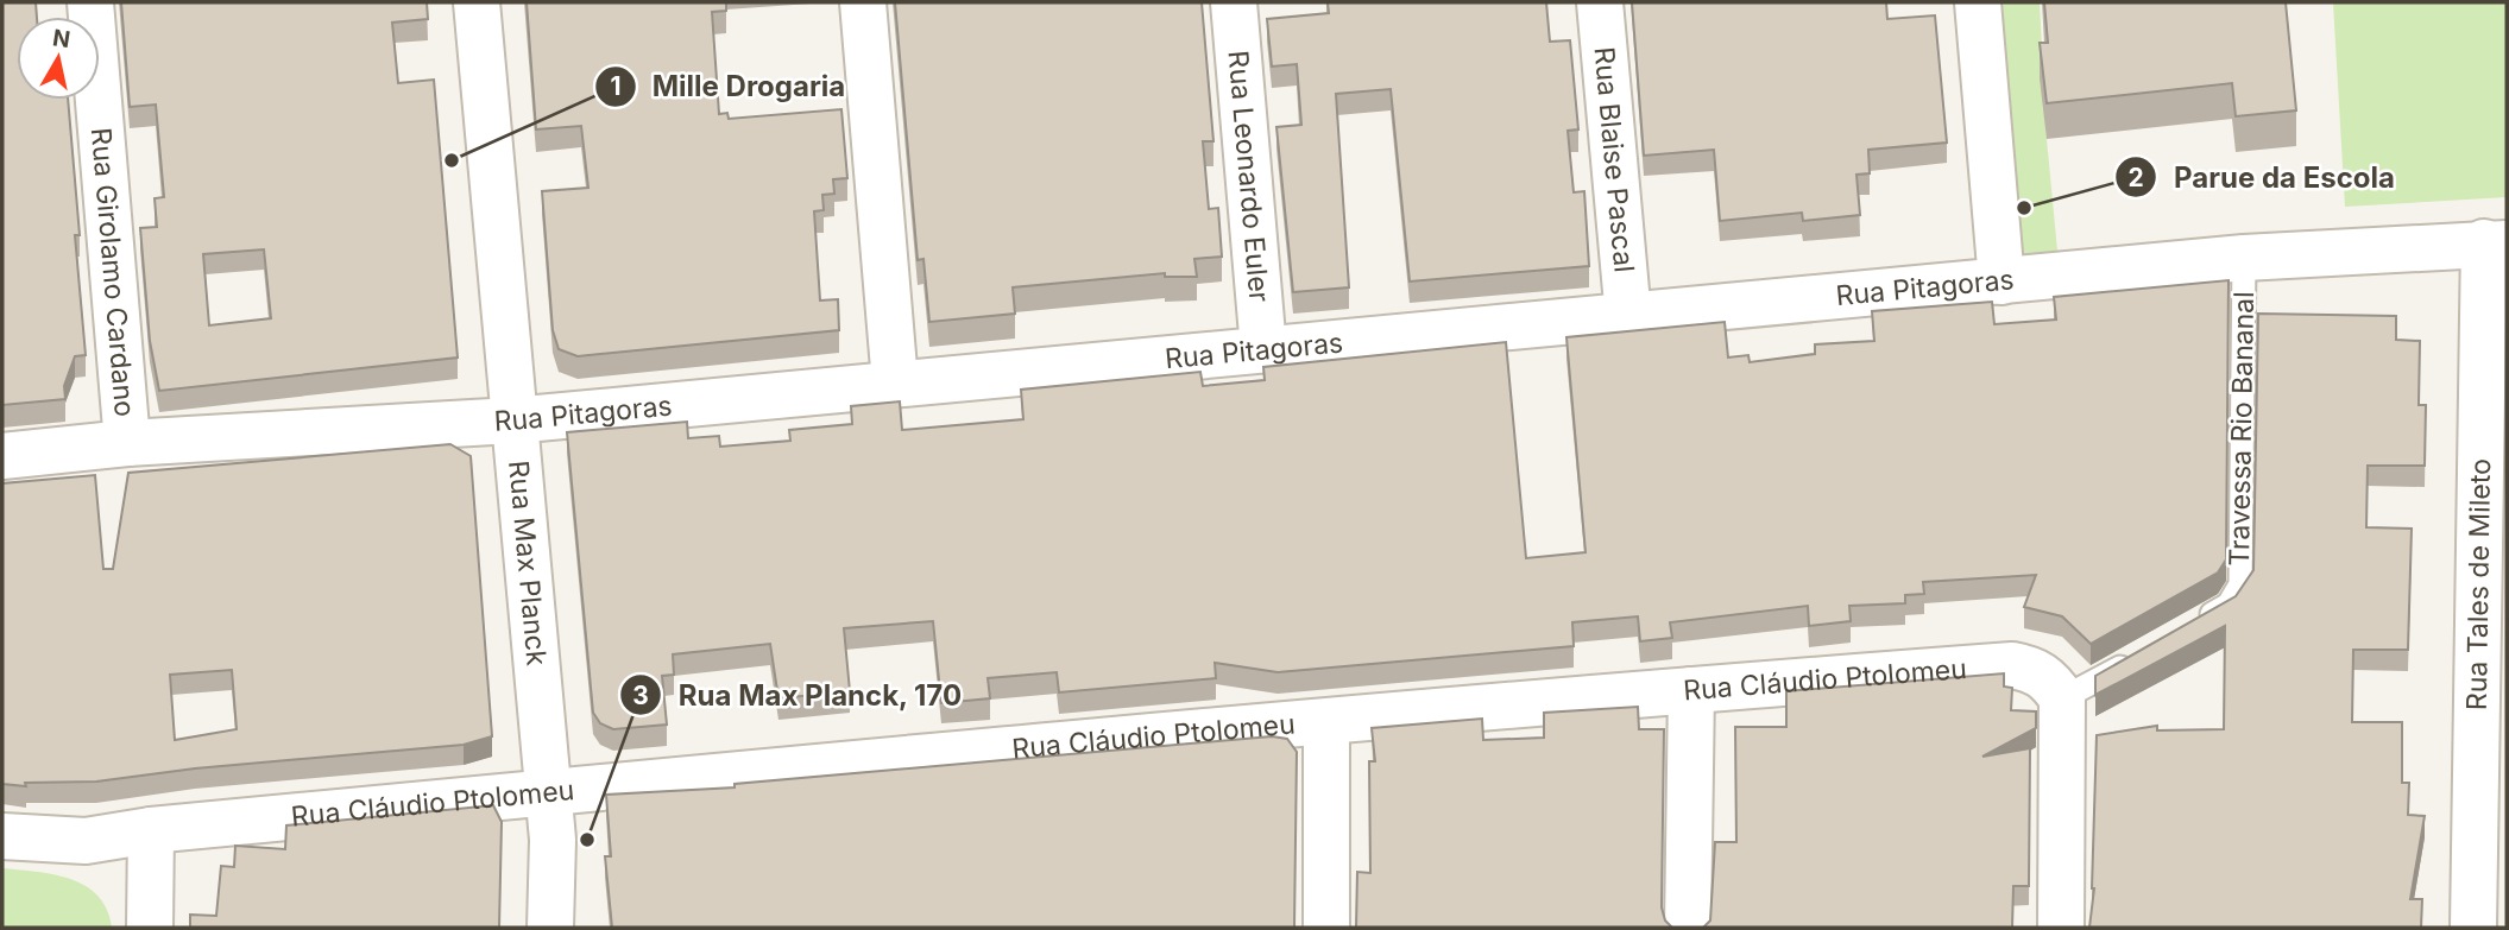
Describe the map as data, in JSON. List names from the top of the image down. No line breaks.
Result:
{"streets":{"street":["Rua Blaise Pascal","Rua Leonardo Euler","Rua Girolamo Cardano","Rua Pitagoras","Rua Max Planck","Rua Tales de Mileto","Rua Cláudio Ptolomeu"],"lane":["Travessa Rio Bananal"]},"crossings":[["Rua Blaise Pascal","Rua Pitagoras"],["Rua Leonardo Euler","Rua Pitagoras"],["Rua Girolamo Cardano","Rua Pitagoras"],["Rua Pitagoras","Travessa Rio Bananal"],["Rua Pitagoras","Rua Max Planck"],["Rua Pitagoras","Rua Tales de Mileto"],["Rua Max Planck","Rua Cláudio Ptolomeu"]],"places":["Mille Drogaria","Parue da Escola","Rua Max Planck, 170"],"north":"top"}
